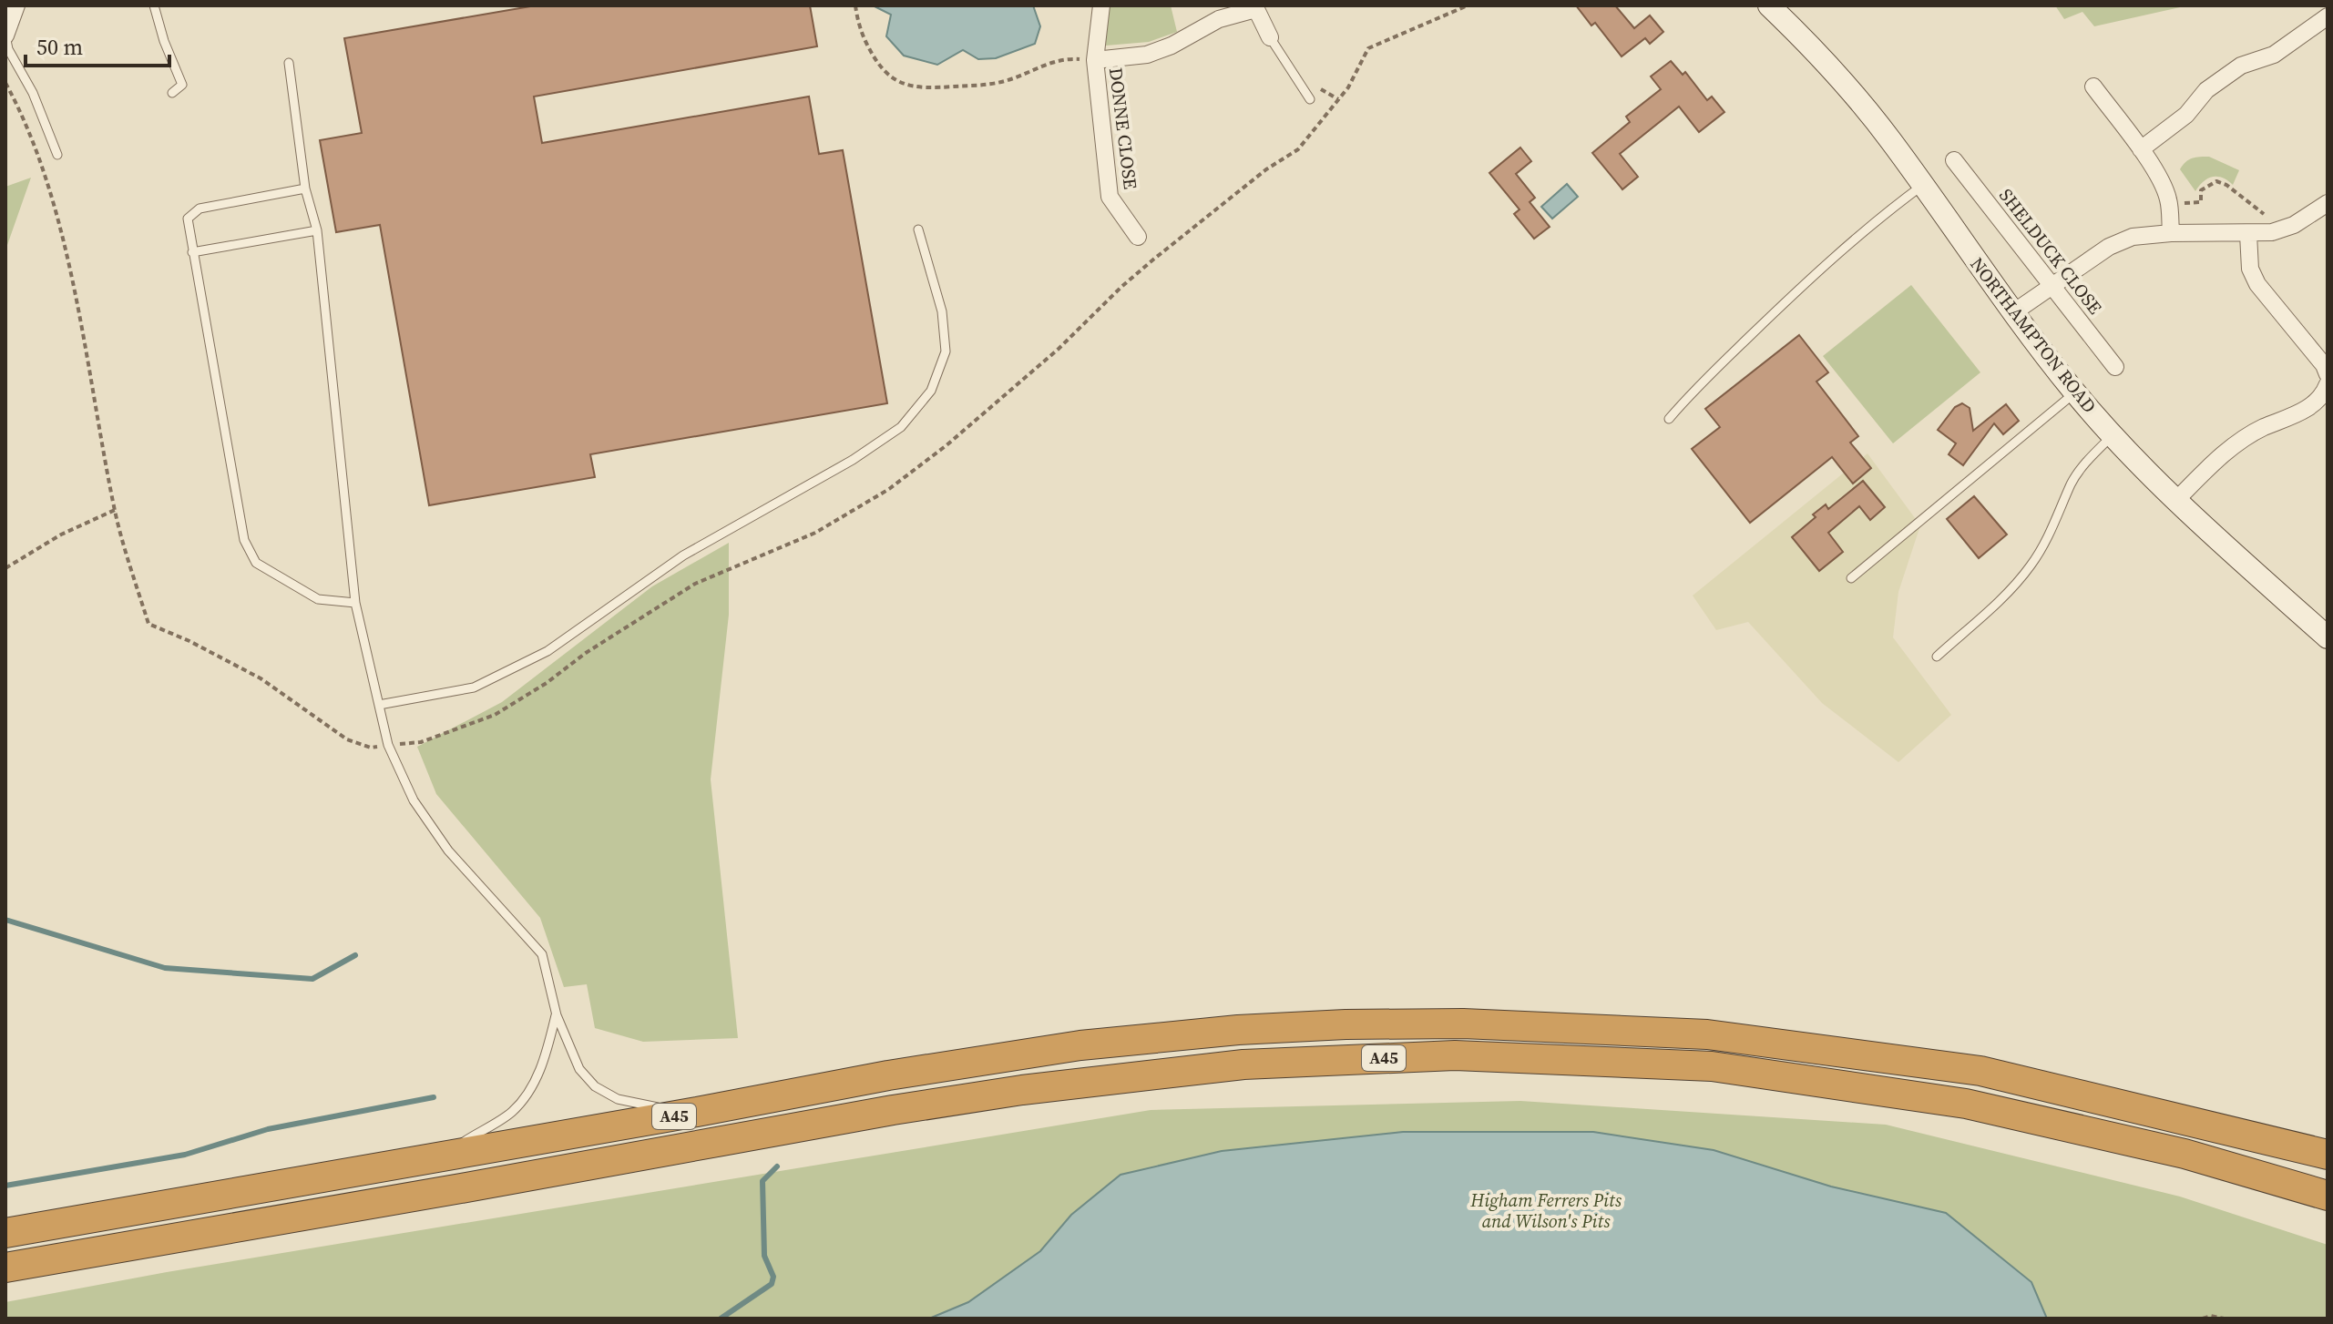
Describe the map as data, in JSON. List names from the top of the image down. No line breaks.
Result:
{"streets":{"highway":["A45"],"main road":["NORTHAMPTON ROAD"],"street":["DONNE CLOSE","SHELDUCK CLOSE"]},"parks":["Higham Ferrers Pits and Wilson's Pits"],"scale_bar":"50 m"}
